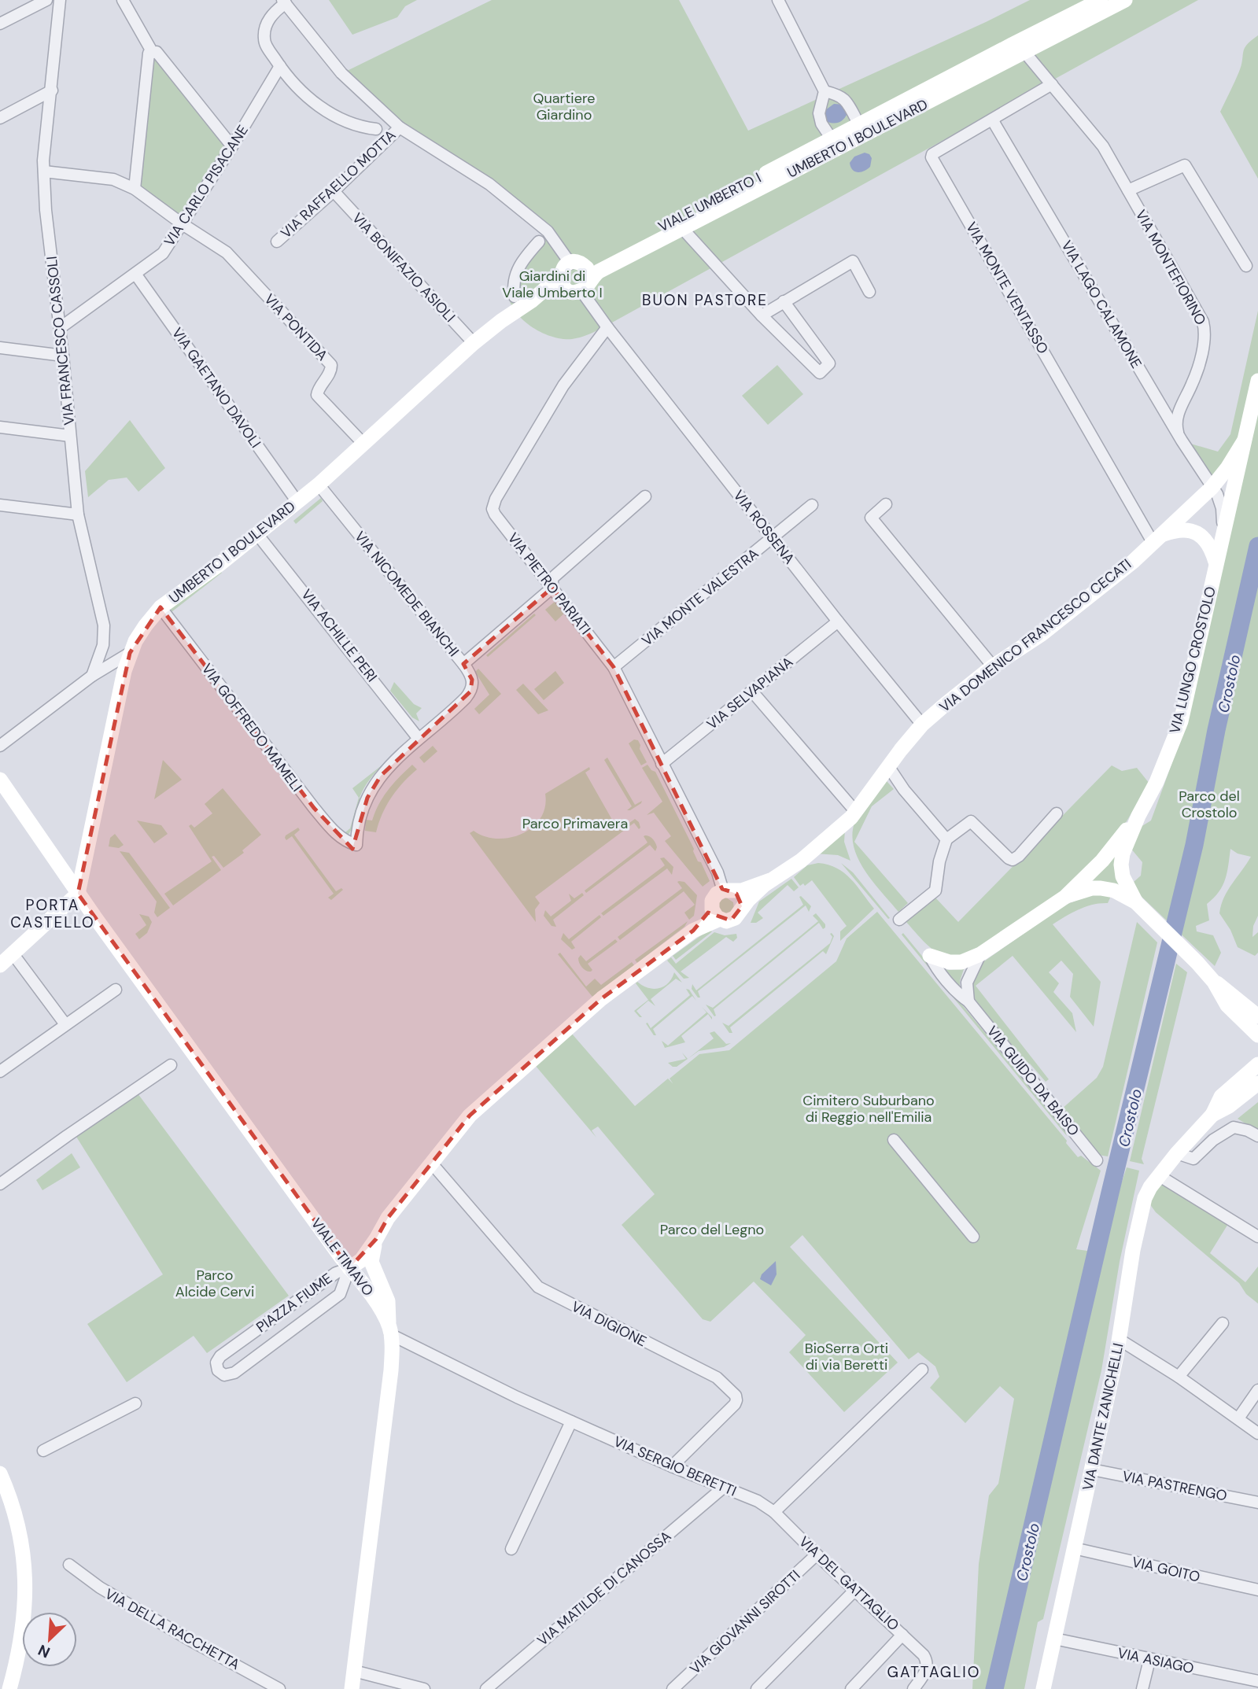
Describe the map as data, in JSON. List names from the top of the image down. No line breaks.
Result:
{"streets":{"street":["UMBERTO I BOULEVARD","VIA RAFFAELLO MOTTA","VIA CARLO PISACANE","VIALE UMBERTO I","VIA BONIFAZIO ASIOLI","VIA MONTEFIORINO","VIA MONTE VENTASSO","VIA LAGO CALAMONE","VIA PONTIDA","VIA FRANCESCO CASSOLI","VIA GAETANO DAVOLI","VIA ROSSENA","VIA PIETRO PARIATI","VIA NICOMEDE BIANCHI","VIA MONTE VALESTRA","VIA ACHILLE PERI","VIA DOMENICO FRANCESCO CECATI","VIA LUNGO CROSTOLO","VIA SELVAPIANA","VIA GOFFREDO MAMELI","VIA GUIDO DA BAISO","VIALE TIMAVO","PIAZZA FIUME","VIA DIGIONE","VIA DANTE ZANICHELLI","VIA SERGIO BERETTI","VIA PASTRENGO","VIA GOITO","VIA DEL GATTAGLIO","VIA MATILDE DI CANOSSA","VIA GIOVANNI SIROTTI","VIA DELLA RACCHETTA","VIA ASIAGO"]},"crossings":[["UMBERTO I BOULEVARD","VIALE UMBERTO I"],["UMBERTO I BOULEVARD","VIA BONIFAZIO ASIOLI"],["UMBERTO I BOULEVARD","VIA MONTEFIORINO"],["UMBERTO I BOULEVARD","VIA PONTIDA"],["UMBERTO I BOULEVARD","VIA GAETANO DAVOLI"],["UMBERTO I BOULEVARD","VIA NICOMEDE BIANCHI"],["UMBERTO I BOULEVARD","VIA ACHILLE PERI"],["UMBERTO I BOULEVARD","VIA GOFFREDO MAMELI"],["UMBERTO I BOULEVARD","VIALE TIMAVO"],["VIA RAFFAELLO MOTTA","VIA BONIFAZIO ASIOLI"],["VIA CARLO PISACANE","VIA PONTIDA"],["VIA CARLO PISACANE","VIA FRANCESCO CASSOLI"],["VIA CARLO PISACANE","VIA GAETANO DAVOLI"],["VIA MONTEFIORINO","VIA MONTE VENTASSO"],["VIA MONTEFIORINO","VIA LAGO CALAMONE"],["VIA MONTE VENTASSO","VIA LAGO CALAMONE"],["VIA MONTE VENTASSO","VIA DOMENICO FRANCESCO CECATI"],["VIA LAGO CALAMONE","VIA DOMENICO FRANCESCO CECATI"],["VIA LAGO CALAMONE","VIA LUNGO CROSTOLO"],["VIA ROSSENA","VIA PIETRO PARIATI"],["VIA ROSSENA","VIA MONTE VALESTRA"],["VIA ROSSENA","VIA DOMENICO FRANCESCO CECATI"],["VIA ROSSENA","VIA SELVAPIANA"],["VIA PIETRO PARIATI","VIA NICOMEDE BIANCHI"],["VIA PIETRO PARIATI","VIA MONTE VALESTRA"],["VIA PIETRO PARIATI","VIA SELVAPIANA"],["VIA NICOMEDE BIANCHI","VIA GOFFREDO MAMELI"],["VIA ACHILLE PERI","VIA GOFFREDO MAMELI"],["VIA DOMENICO FRANCESCO CECATI","VIA LUNGO CROSTOLO"],["VIA LUNGO CROSTOLO","VIA GUIDO DA BAISO"],["VIALE TIMAVO","PIAZZA FIUME"],["VIALE TIMAVO","VIA SERGIO BERETTI"],["VIA DIGIONE","VIA SERGIO BERETTI"],["VIA DANTE ZANICHELLI","VIA PASTRENGO"],["VIA DANTE ZANICHELLI","VIA GOITO"],["VIA DANTE ZANICHELLI","VIA ASIAGO"],["VIA SERGIO BERETTI","VIA DEL GATTAGLIO"],["VIA SERGIO BERETTI","VIA MATILDE DI CANOSSA"],["VIA DEL GATTAGLIO","VIA GIOVANNI SIROTTI"]],"districts":["BUON PASTORE","PORTA CASTELLO","GATTAGLIO"],"water":["Crostolo"],"parks":["Quartiere Giardino","Giardini di Viale Umberto I","Parco del Crostolo","Parco Primavera","Cimitero Suburbano di Reggio nell'Emilia","Parco del Legno","Parco Alcide Cervi","BioSerra Orti di via Beretti"],"north":"bottom left"}
